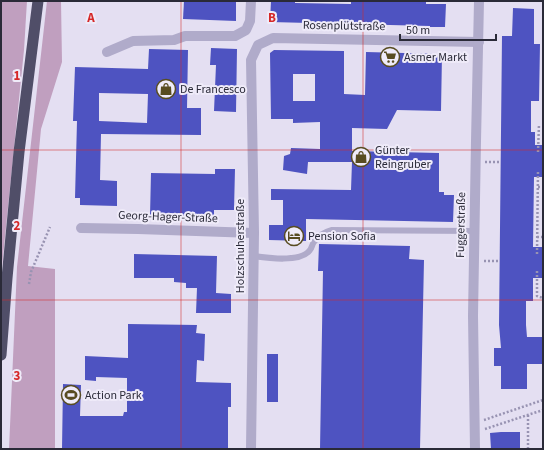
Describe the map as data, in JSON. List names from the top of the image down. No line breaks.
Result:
{"streets":{"street":["Rosenplütstraße","Georg-Hager-Straße","Fuggerstraße","Holzschuherstraße"]},"crossings":[["Rosenplütstraße","Fuggerstraße"],["Rosenplütstraße","Holzschuherstraße"],["Georg-Hager-Straße","Holzschuherstraße"]],"places":{"supermarket":["Asmer Markt"],"shop":["De Francesco","Günter Reingruber"],"hotel":["Pension Sofia"],"sports":["Action Park"]},"scale_bar":"50 m","grid":{"columns":["A","B"],"rows":["1","2","3"]}}
